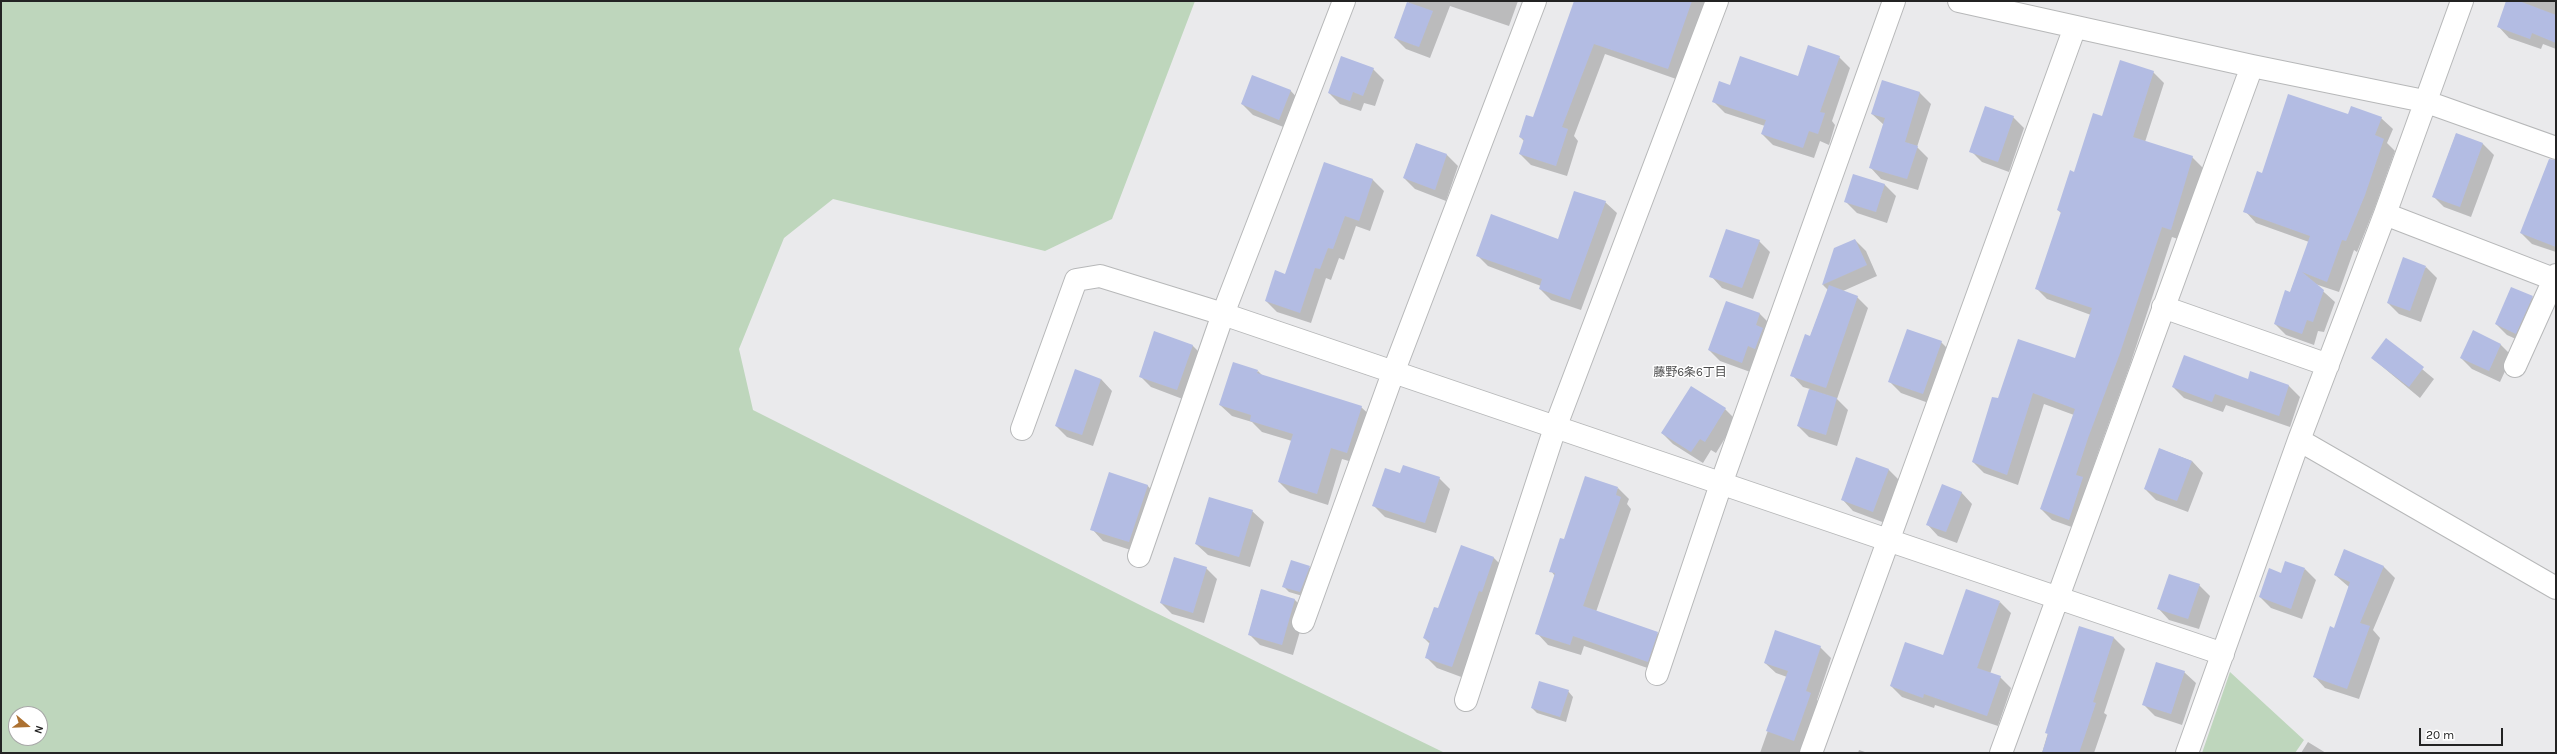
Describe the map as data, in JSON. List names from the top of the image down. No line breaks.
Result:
{"districts":["藤野6条6丁目"],"scale_bar":"20 m","north":"right"}
